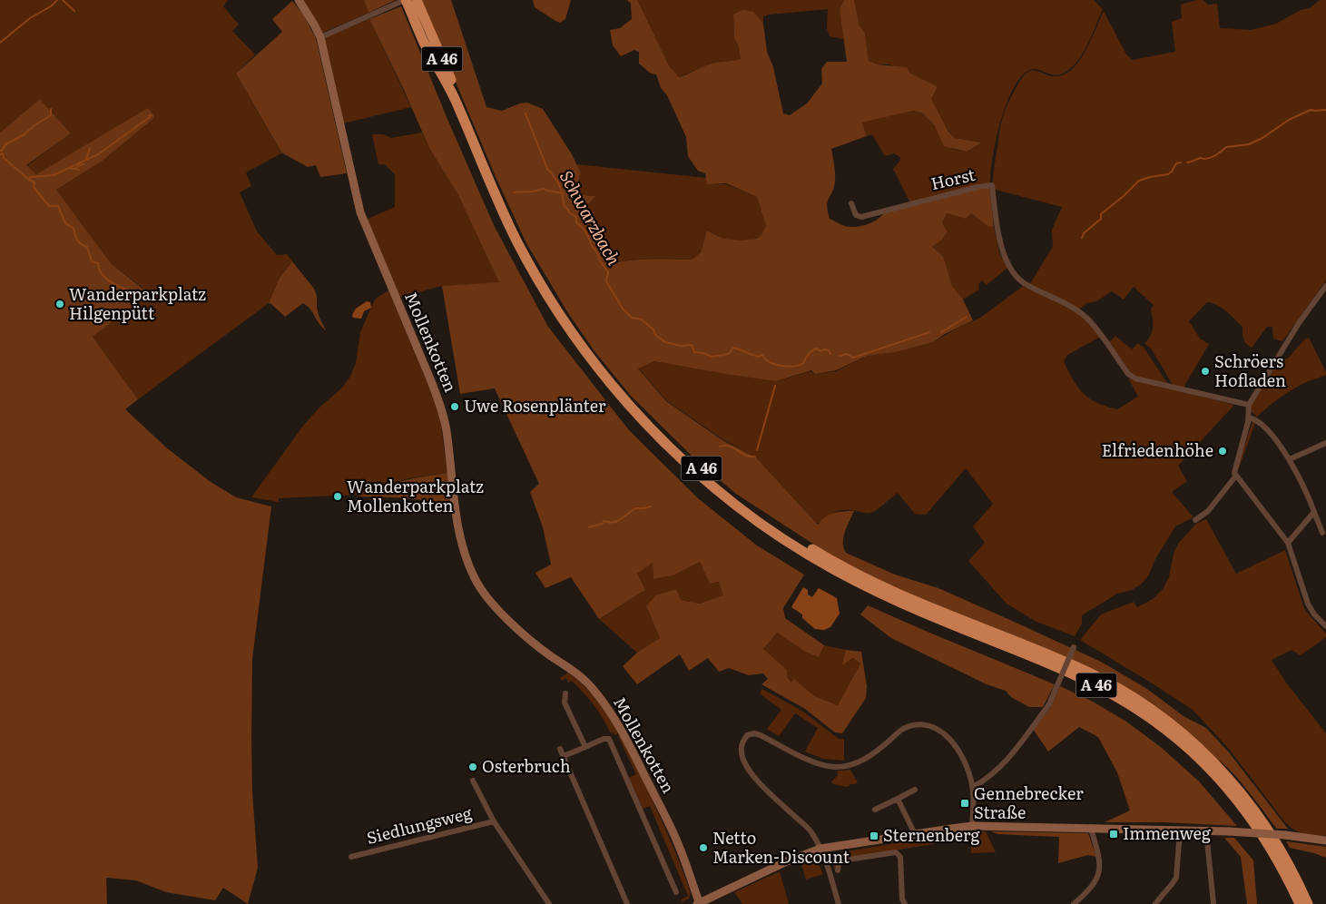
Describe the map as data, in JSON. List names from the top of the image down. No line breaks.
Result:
{"streets":{"highway":["A 46"],"main road":["Mollenkotten"],"street":["Horst","Siedlungsweg"]},"water":["Schwarzbach"],"places":{"other":["Wanderparkplatz Hilgenpütt","Schröers Hofladen","Uwe Rosenplänter","Elfriedenhöhe","Wanderparkplatz Mollenkotten","Osterbruch","Netto Marken-Discount"],"transit":["Gennebrecker Straße","Immenweg","Sternenberg"]}}
